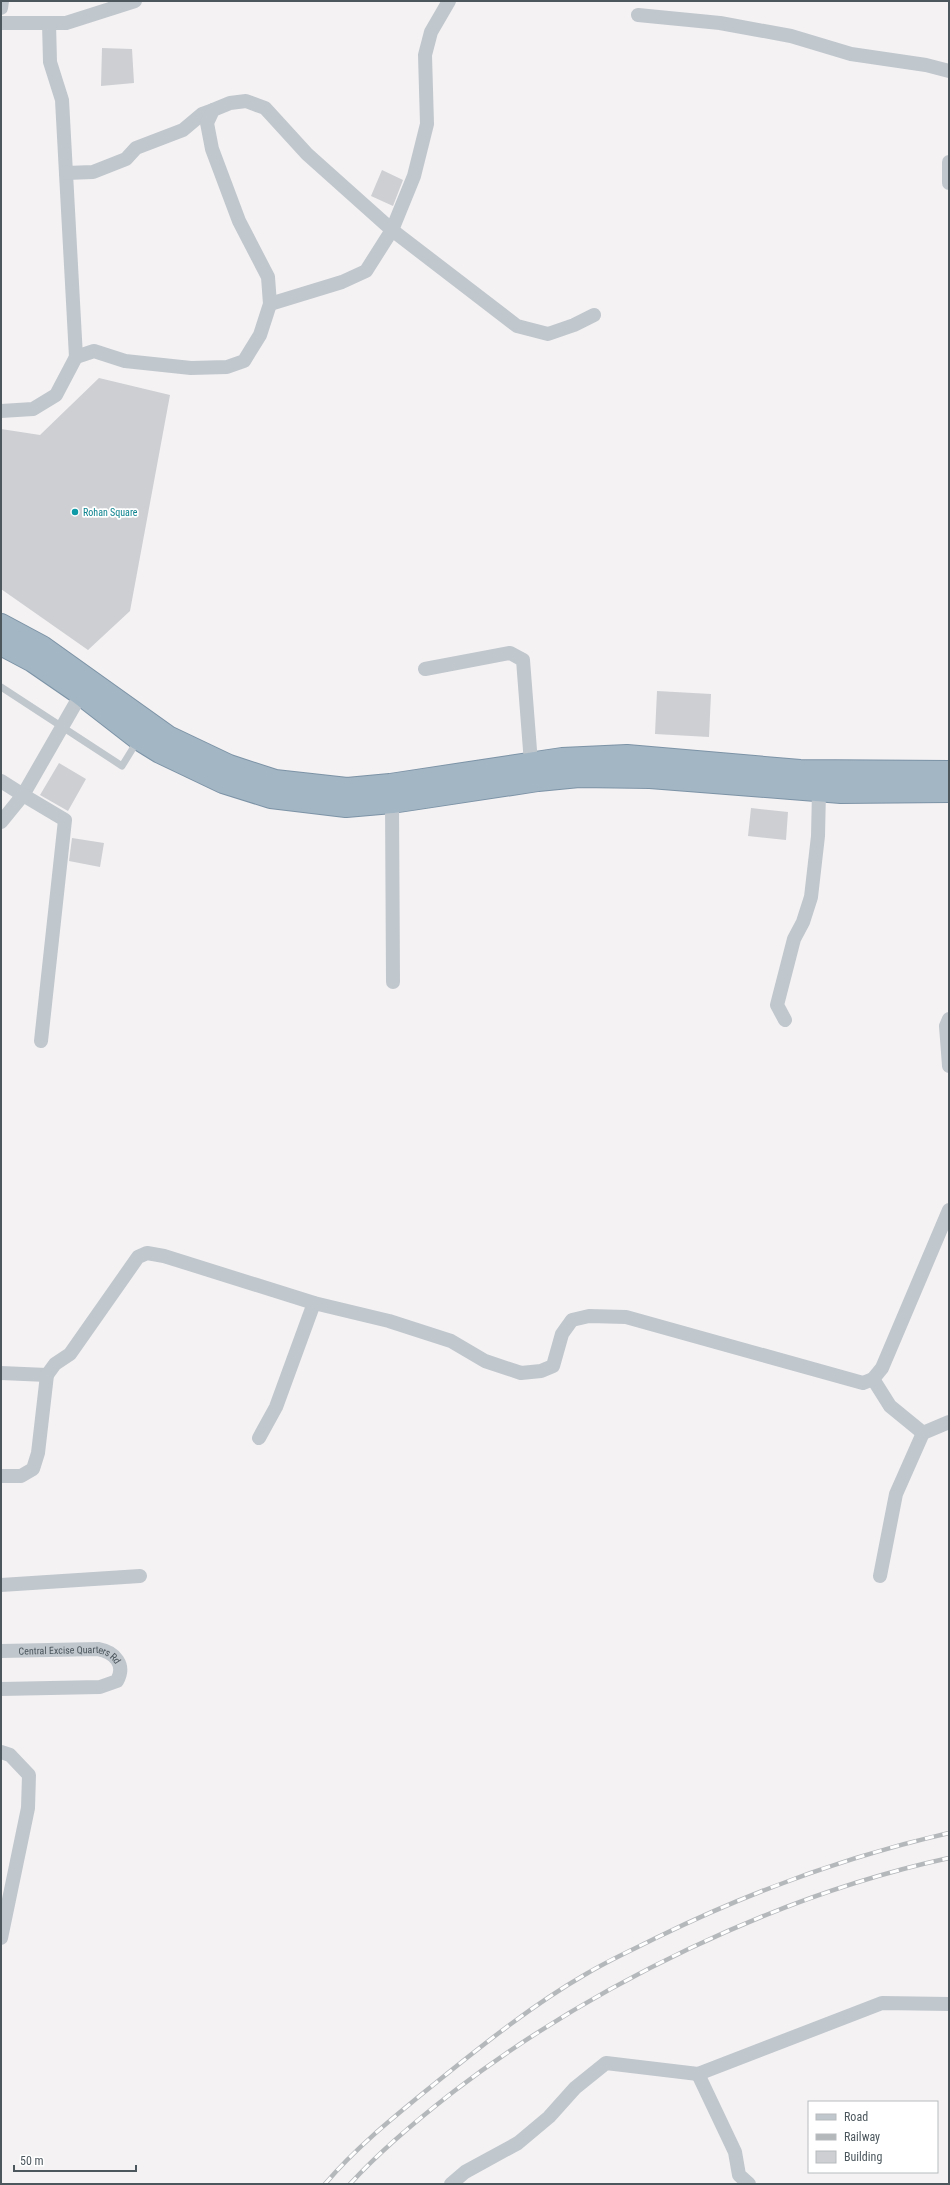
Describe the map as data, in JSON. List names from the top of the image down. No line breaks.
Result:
{"streets":{"street":["Central Excise Quarters Rd"]},"places":["Rohan Square"],"legend":["Road","Railway","Building"],"scale_bar":"50 m"}
